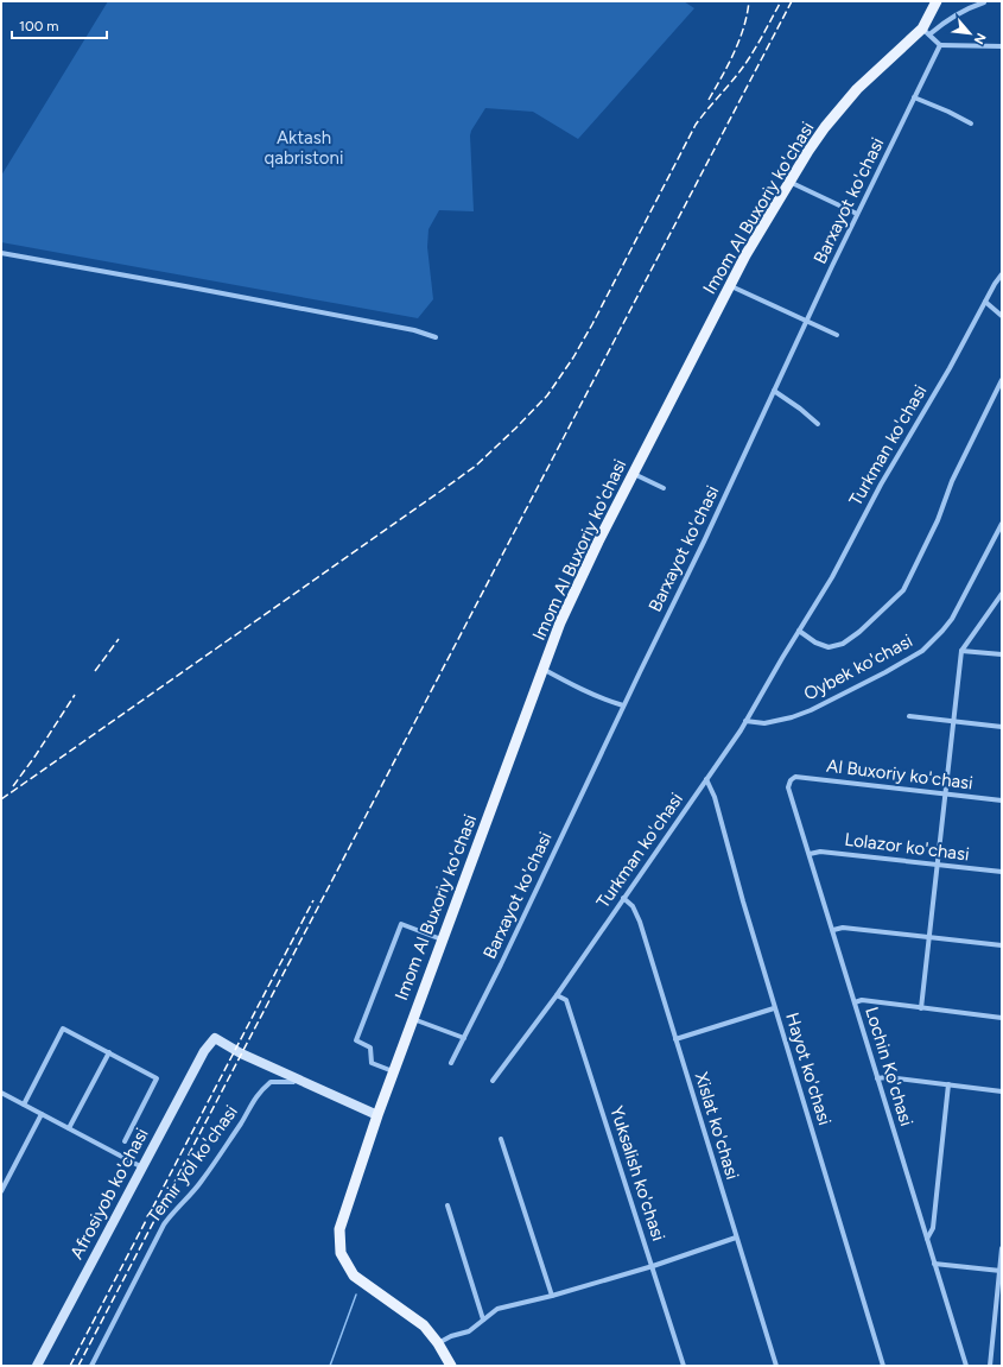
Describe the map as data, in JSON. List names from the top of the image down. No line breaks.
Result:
{"streets":{"main road":["Imom Al Buxoriy ko'chasi"],"street":["Barxayot ko'chasi","Turkman ko'chasi","Oybek ko'chasi","Al Buxoriy ko'chasi","Lolazor ko'chasi","Lochin Ko'chasi","Hayot ko'chasi","Xislat ko'chasi","Temir yol ko'chasi","Yuksalish ko'chasi","Afrosiyob ko'chasi"]},"crossings":[["Turkman ko'chasi","Oybek ko'chasi"],["Turkman ko'chasi","Hayot ko'chasi"],["Turkman ko'chasi","Xislat ko'chasi"],["Turkman ko'chasi","Yuksalish ko'chasi"],["Al Buxoriy ko'chasi","Lochin Ko'chasi"],["Lolazor ko'chasi","Lochin Ko'chasi"],["Temir yol ko'chasi","Afrosiyob ko'chasi"]],"parks":["Aktash qabristoni"],"scale_bar":"100 m","north":"bottom right"}
